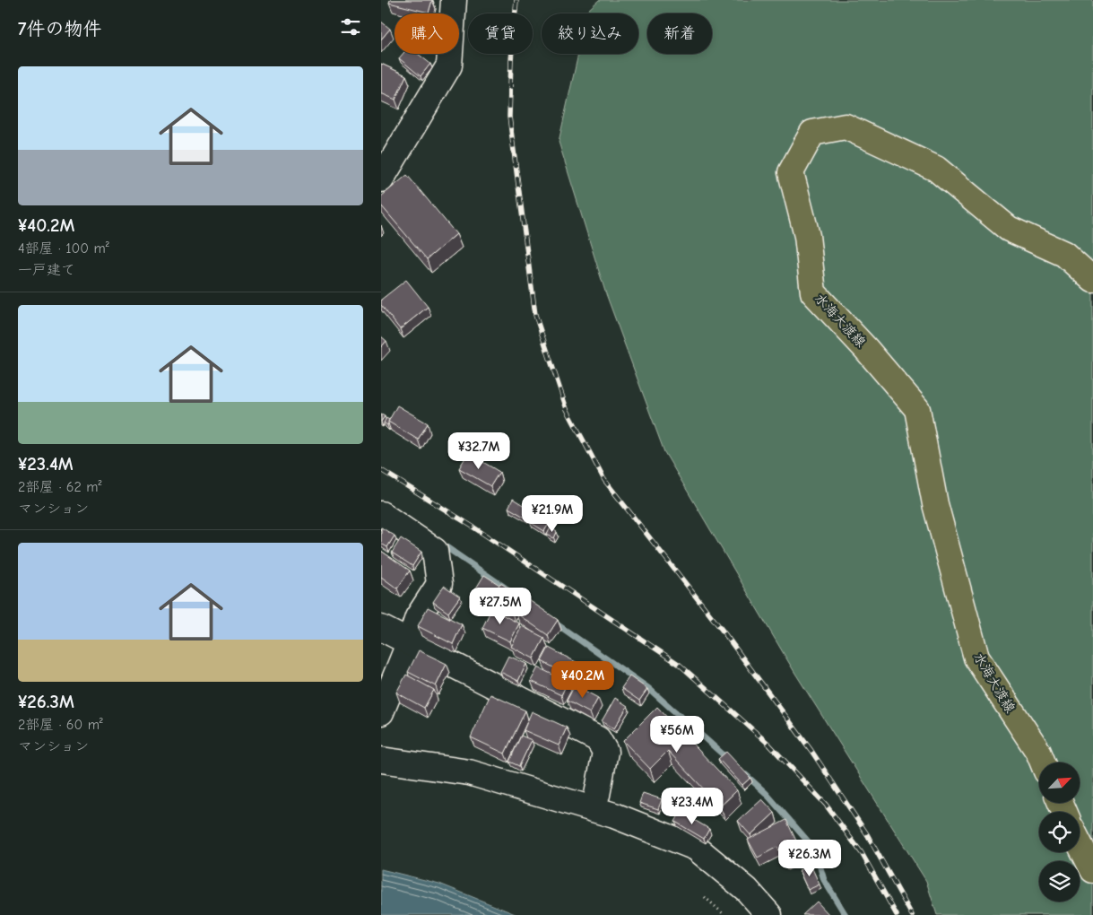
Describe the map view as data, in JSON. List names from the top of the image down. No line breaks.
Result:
{"streets":{"main road":["水海大渡線"]},"north":"top right","page":{"heading":"7件の物件","chip":["購入","賃貸","絞り込み","新着"],"list":[{"name":"¥40.2M","note":"4部屋 · 100 m² · 一戸建て"},{"name":"¥23.4M","note":"2部屋 · 62 m² · マンション"},{"name":"¥26.3M","note":"2部屋 · 60 m² · マンション"}],"price":["¥32.7M","¥21.9M","¥27.5M","¥40.2M","¥56M","¥23.4M","¥26.3M"]}}
